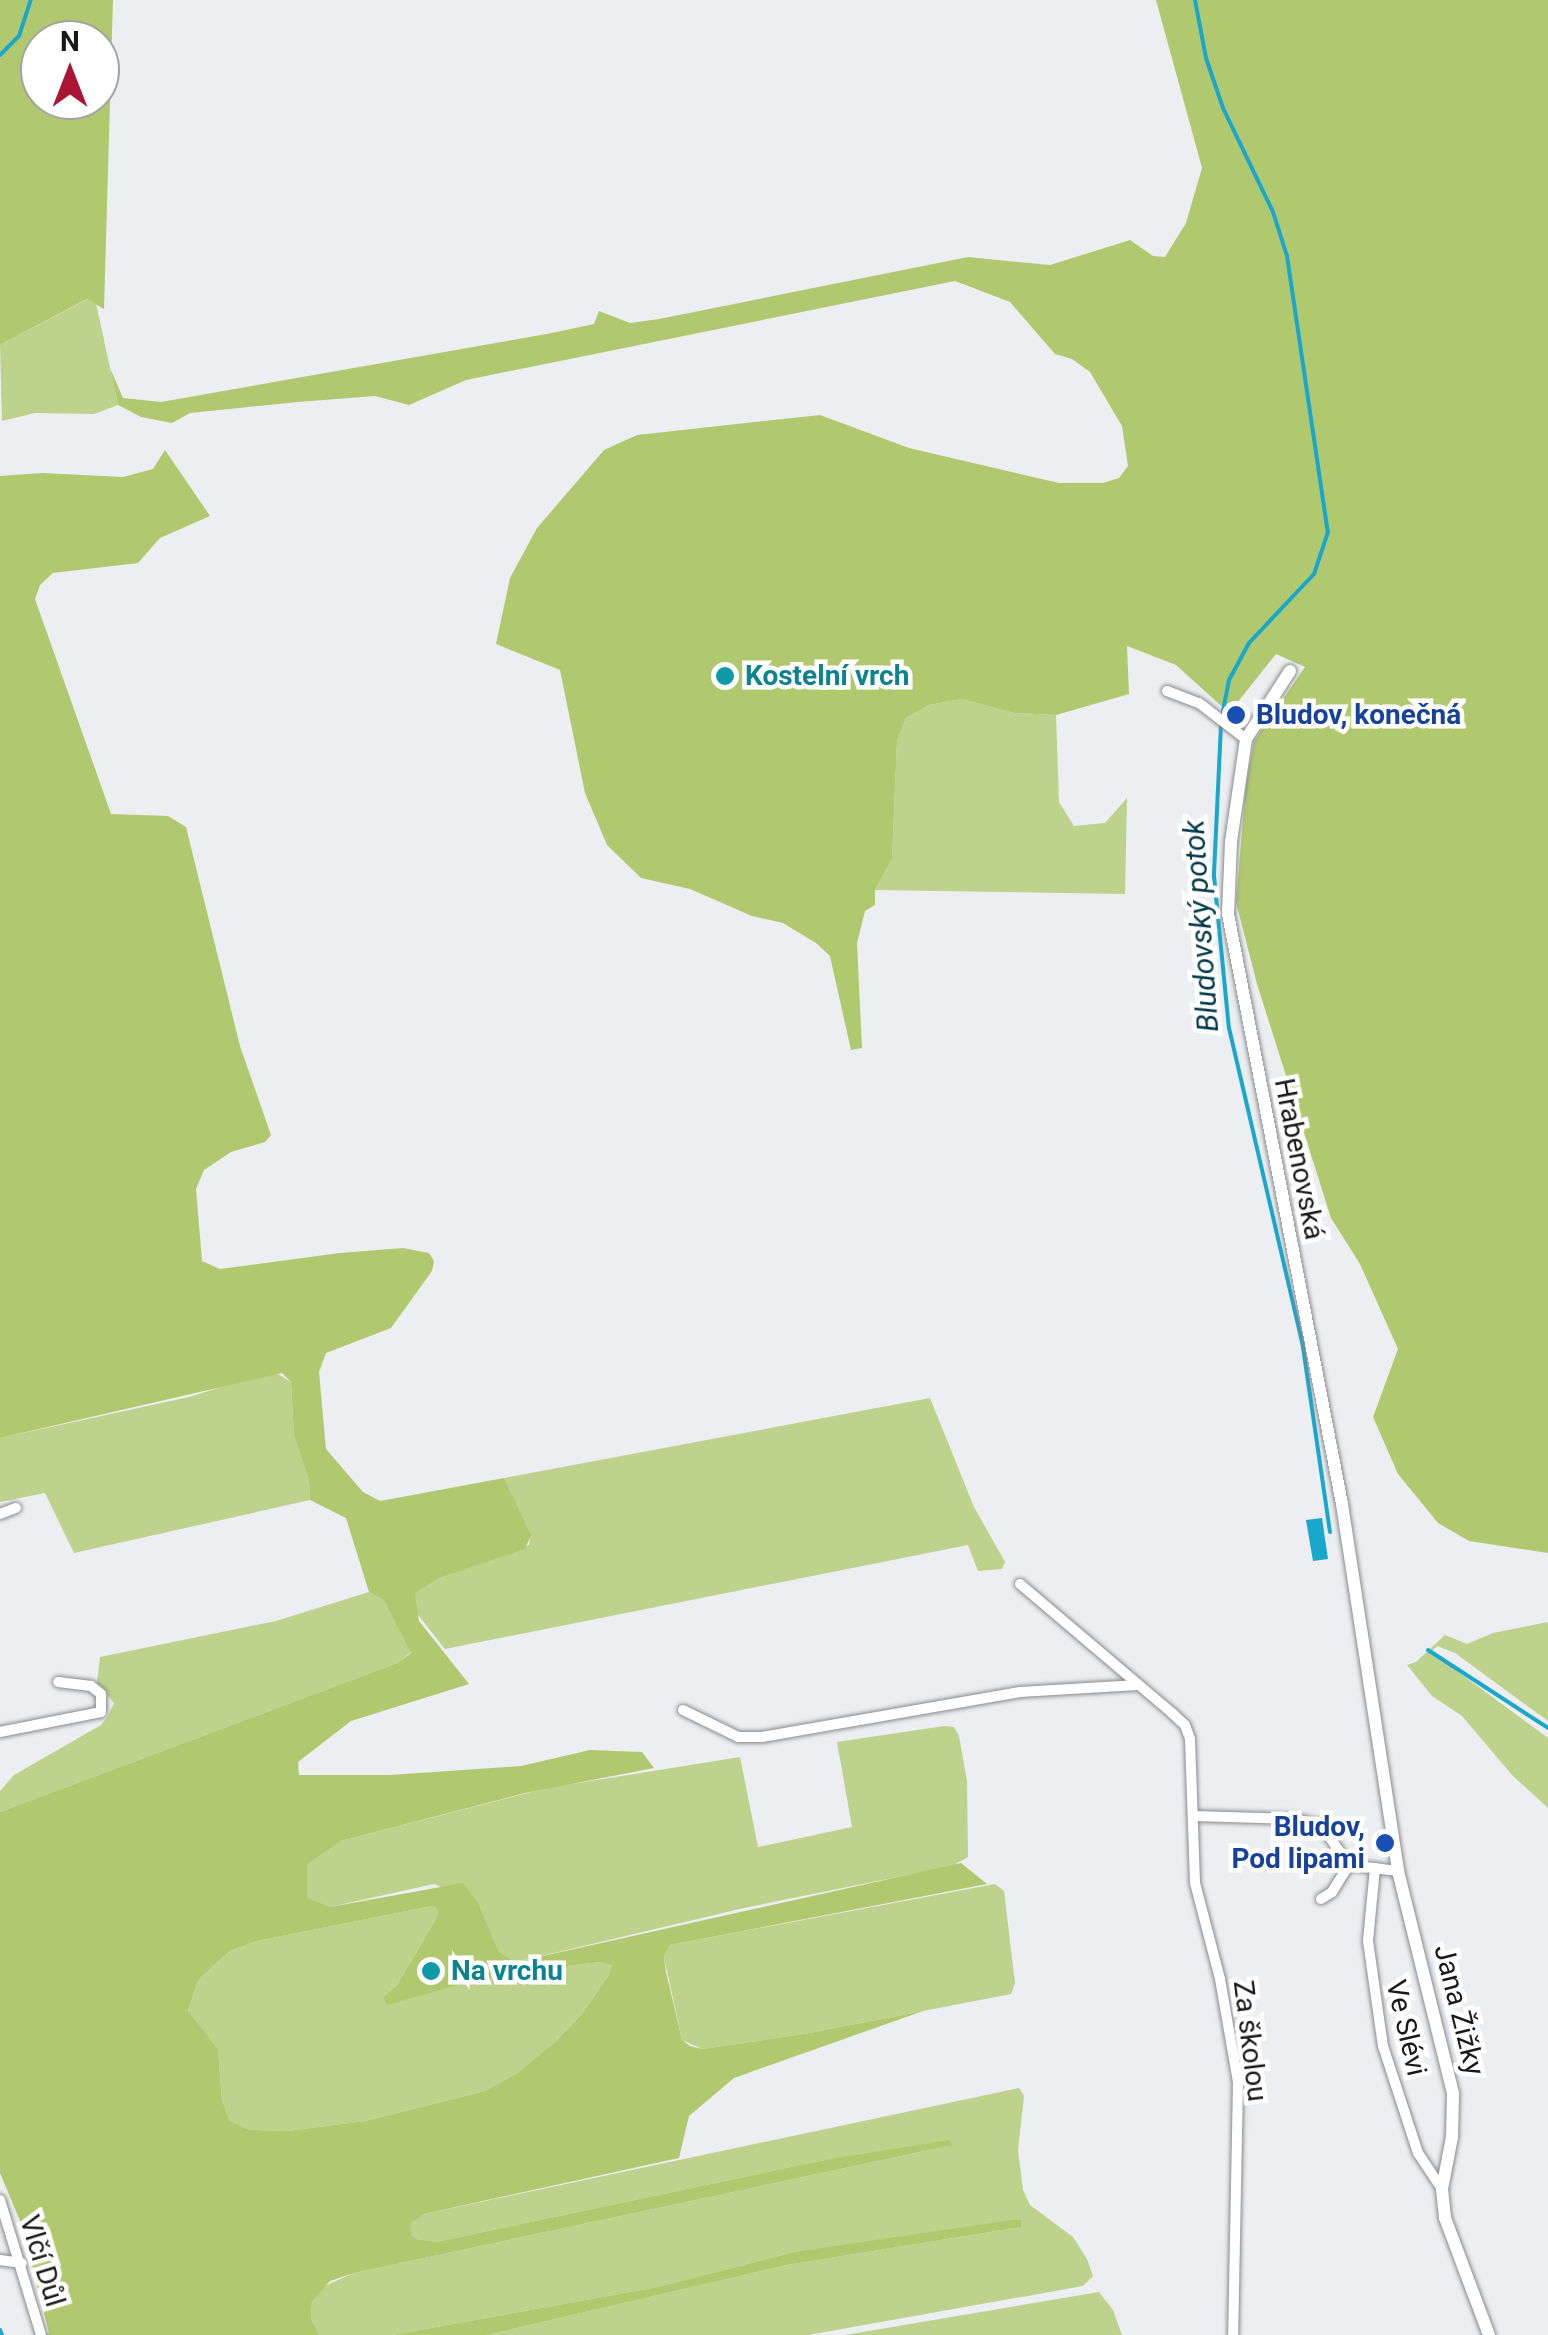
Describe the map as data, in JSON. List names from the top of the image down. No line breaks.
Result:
{"streets":{"street":["Hrabenovská","Jana Žižky","Ve Slévi","Za školou","Vlčí Důl"]},"crossings":[["Hrabenovská","Jana Žižky"],["Jana Žižky","Ve Slévi"]],"water":["Bludovský potok"],"places":["Kostelní vrch","Bludov, konečná","Bludov, Pod lipami","Na vrchu"],"north":"top"}
